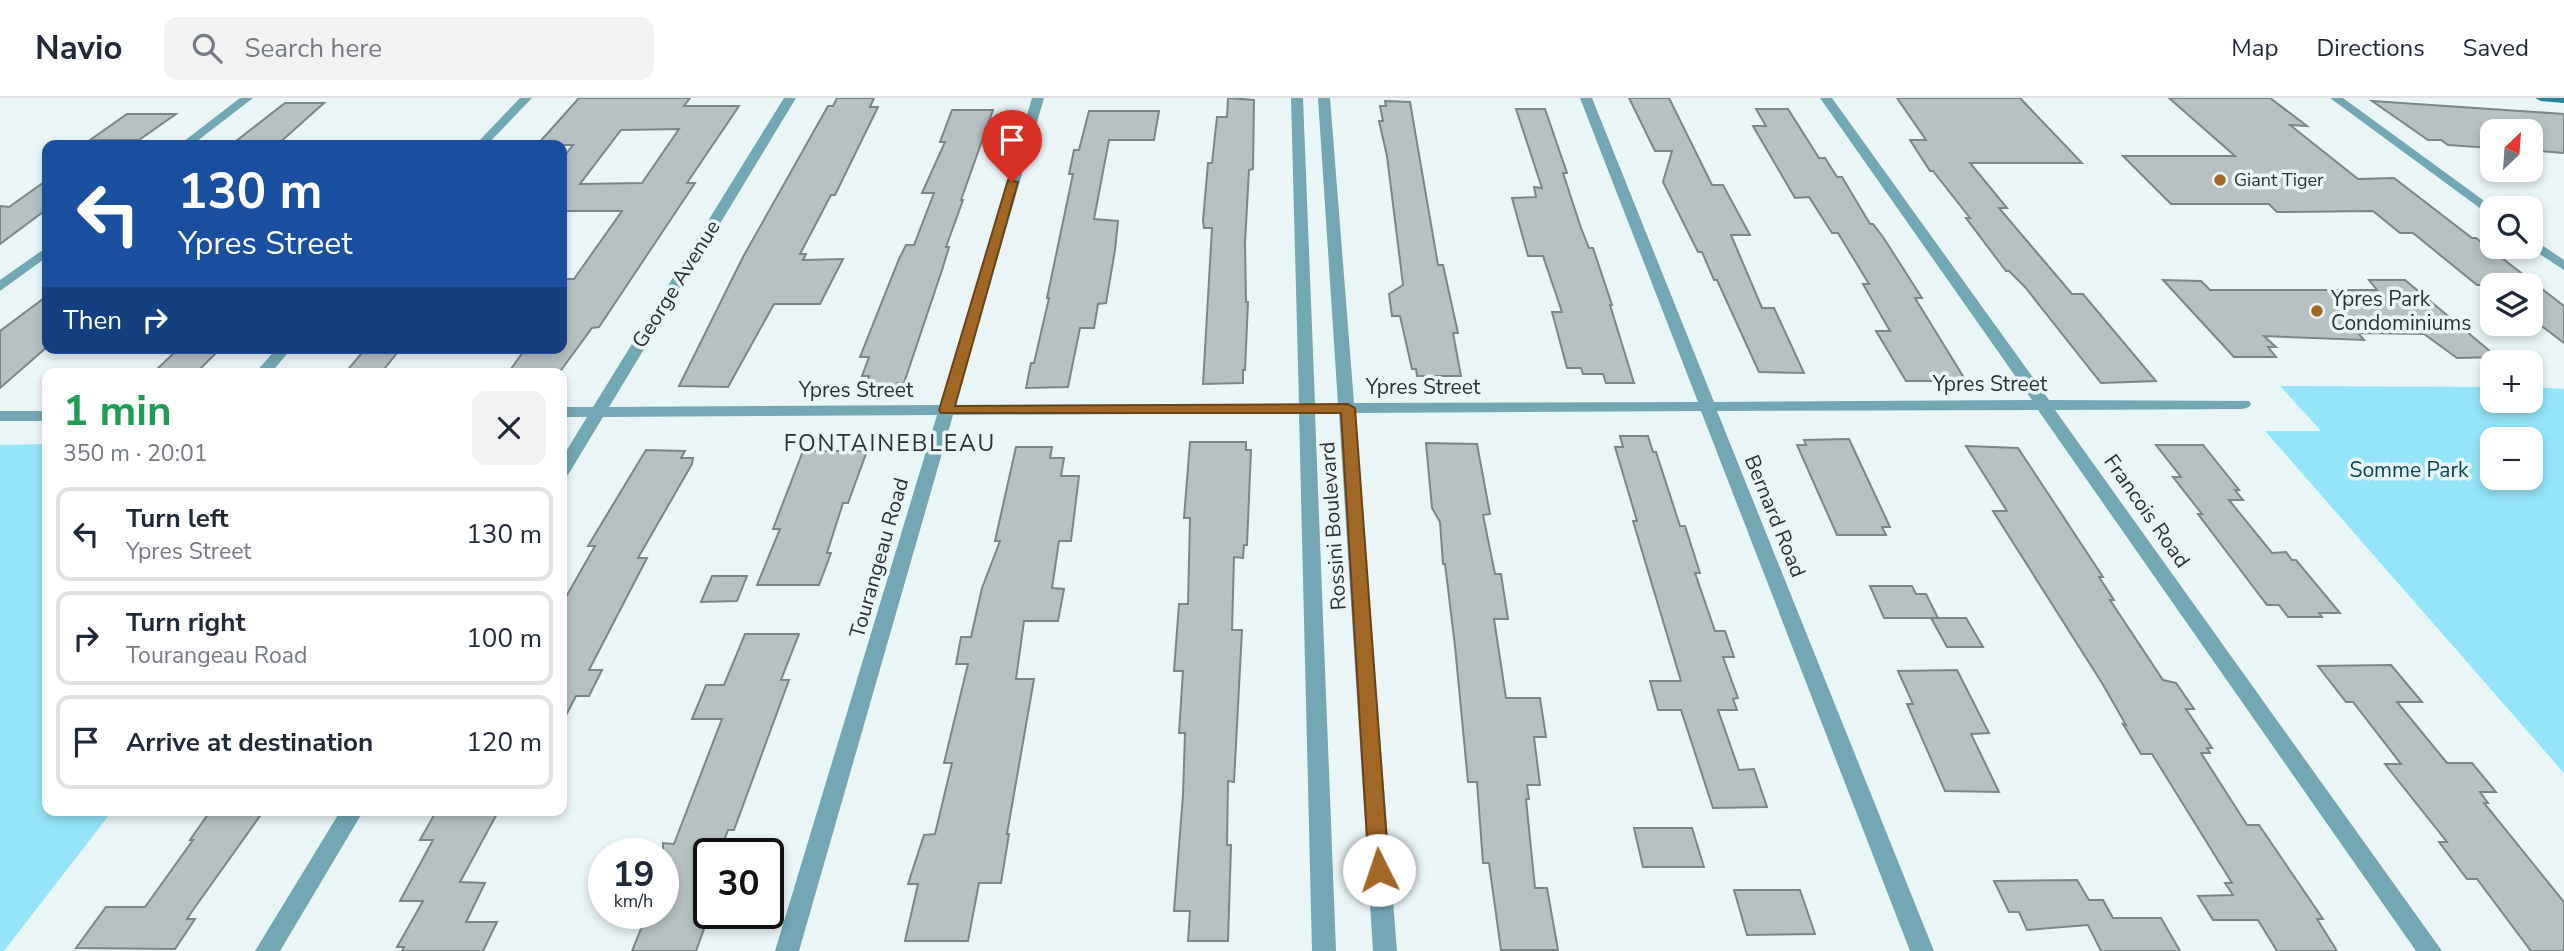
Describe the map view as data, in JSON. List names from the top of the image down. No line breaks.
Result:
{"streets":{"street":["George Avenue","Ypres Street","Francois Road","Bernard Road","Rossini Boulevard","Tourangeau Road"]},"crossings":[["George Avenue","Ypres Street"],["Ypres Street","Francois Road"],["Ypres Street","Bernard Road"],["Ypres Street","Rossini Boulevard"],["Ypres Street","Tourangeau Road"]],"districts":["FONTAINEBLEAU"],"parks":["Somme Park"],"places":["Giant Tiger","Ypres Park Condominiums"],"north":"top right","page":{"header":"Navio","search":"Search here","nav":["Map","Directions","Saved"],"map_buttons":["+","−"],"turn":["130 m","Ypres Street"],"then":"Then","heading":["1 min","350 m · 20:01"],"list":[{"name":"Turn left","note":"Ypres Street","value":"130 m"},{"name":"Turn right","note":"Tourangeau Road","value":"100 m"},{"name":"Arrive at destination","value":"120 m"}],"speed":"19 km/h","limit":"30"}}
